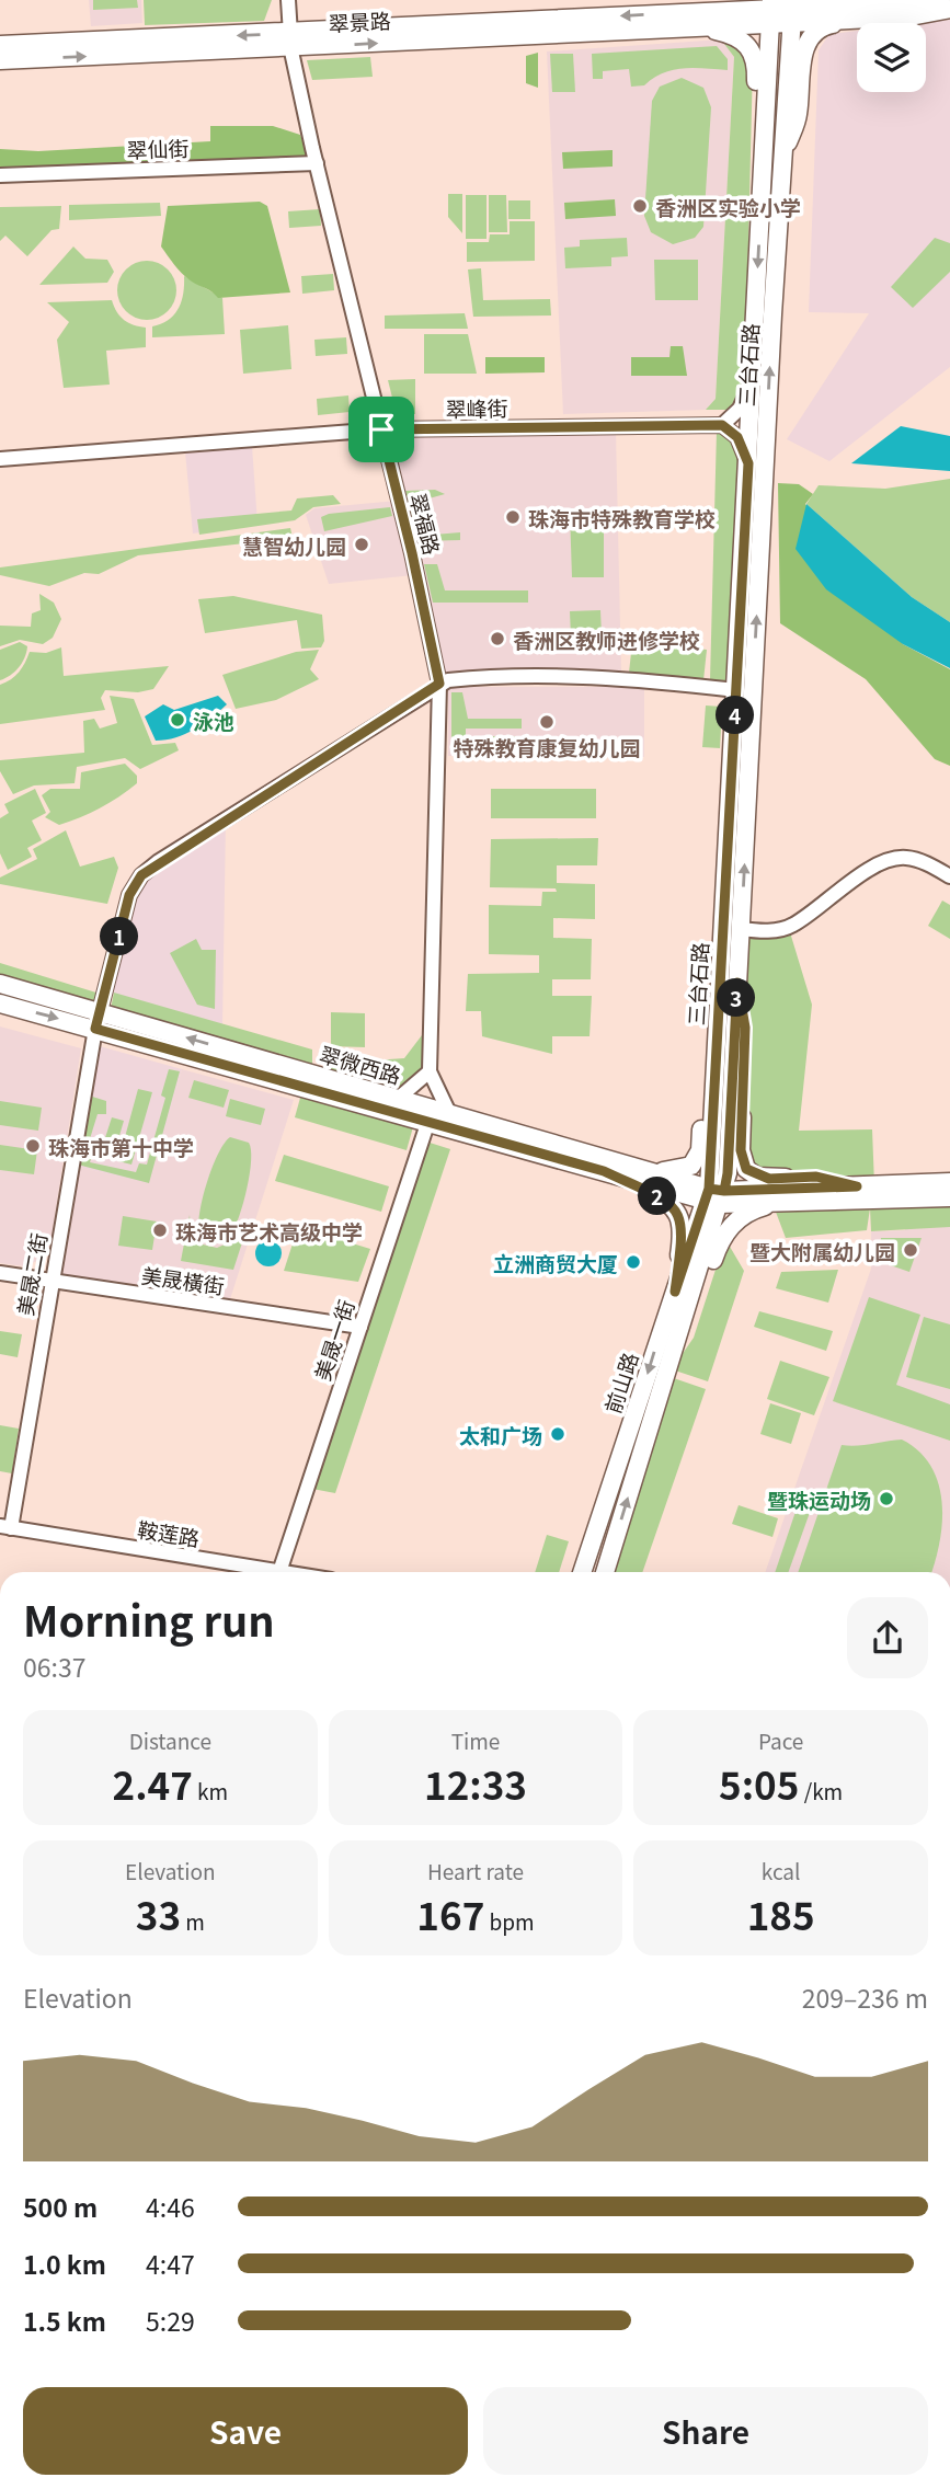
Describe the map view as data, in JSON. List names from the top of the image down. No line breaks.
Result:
{"streets":{"main road":["翠景路","三台石路","翠微西路","前山路"],"street":["翠仙街","翠峰街","翠福路","美晟二街","美晟橫街","美晟一街","鞍莲路"]},"crossings":[["翠景路","三台石路"],["翠景路","翠福路"],["翠仙街","翠福路"],["三台石路","翠微西路"],["三台石路","前山路"],["翠峰街","翠福路"],["翠福路","美晟二街"],["翠微西路","美晟二街"],["翠微西路","美晟一街"],["翠微西路","前山路"],["美晟二街","美晟橫街"],["美晟二街","鞍莲路"],["美晟橫街","美晟一街"],["美晟一街","鞍莲路"]],"places":["香洲区实验小学","珠海市特殊教育学校","慧智幼儿园","香洲区教师进修学校","泳池","特殊教育康复幼儿园","珠海市第十中学","珠海市艺术高级中学","暨大附属幼儿园","立洲商贸大厦","太和广场","暨珠运动场"],"page":{"pins":["4","1","3","2"],"heading":["Morning run","06:37"],"stats":[["Distance","2.47 km"],["Time","12:33"],["Pace","5:05 /km"],["Elevation","33 m"],["Heart rate","167 bpm"],["kcal","185"]],"chart":["Elevation","209–236 m"],"list":[{"name":"500 m","note":"4:46"},{"name":"1.0 km","note":"4:47"},{"name":"1.5 km","note":"5:29"}],"buttons":["Save","Share"]}}
